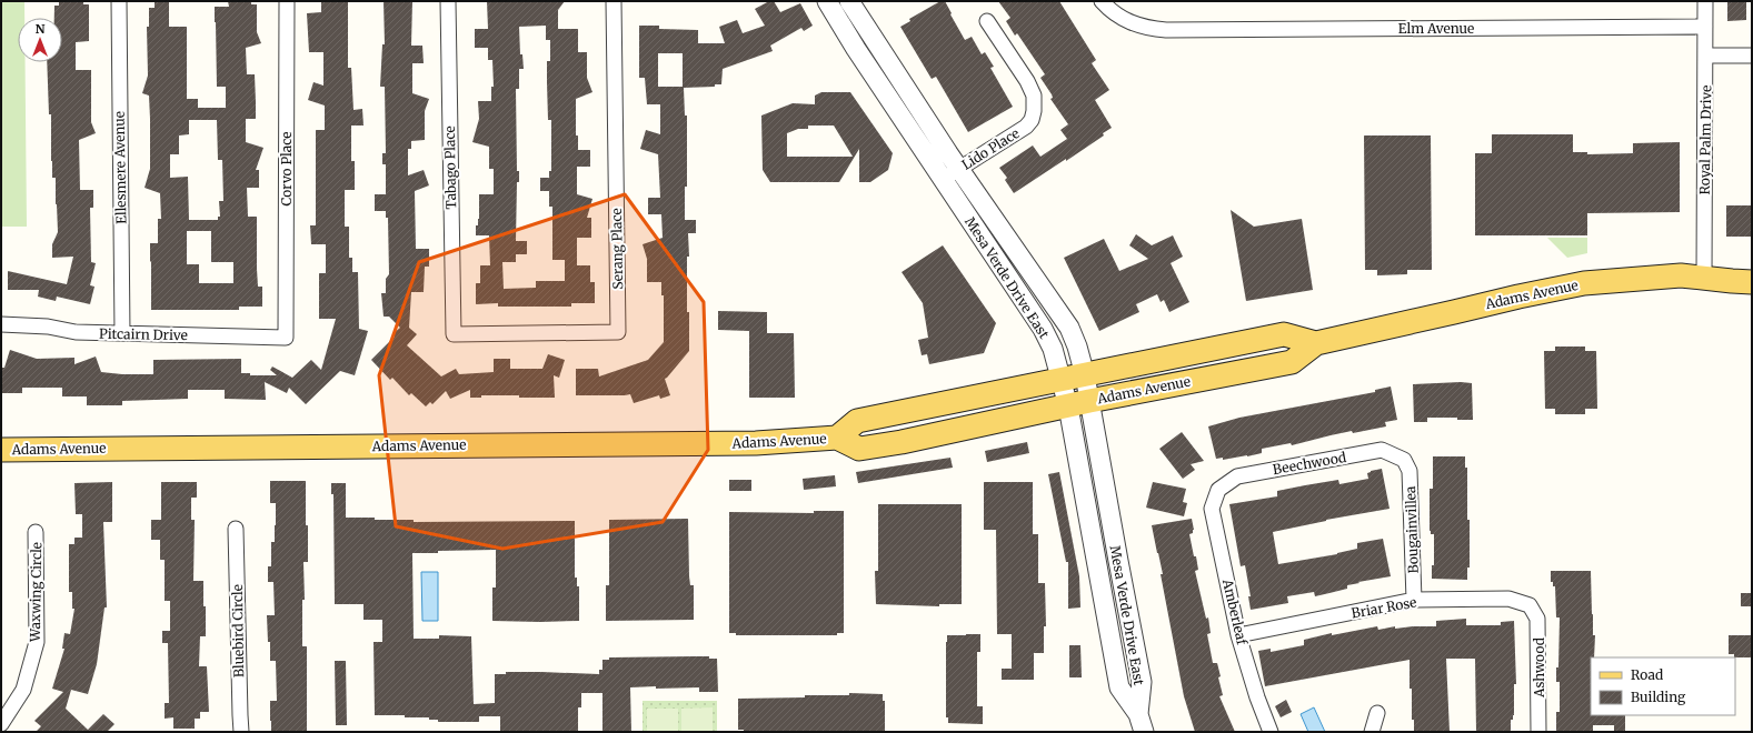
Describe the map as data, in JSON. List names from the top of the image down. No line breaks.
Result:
{"streets":{"main road":["Adams Avenue"],"street":["Elm Avenue","Royal Palm Drive","Lido Place","Ellesmere Avenue","Tabago Place","Corvo Place","Serang Place","Mesa Verde Drive East","Pitcairn Drive","Beechwood","Bougainvillea","Waxwing Circle","Briar Rose","Amberleaf","Bluebird Circle","Ashwood"]},"crossings":[["Elm Avenue","Royal Palm Drive"],["Royal Palm Drive","Adams Avenue"],["Lido Place","Mesa Verde Drive East"],["Ellesmere Avenue","Pitcairn Drive"],["Tabago Place","Serang Place"],["Corvo Place","Pitcairn Drive"],["Mesa Verde Drive East","Adams Avenue"],["Beechwood","Bougainvillea"],["Beechwood","Amberleaf"],["Bougainvillea","Briar Rose"],["Briar Rose","Amberleaf"],["Briar Rose","Ashwood"]],"legend":["Road","Building"],"north":"top"}
